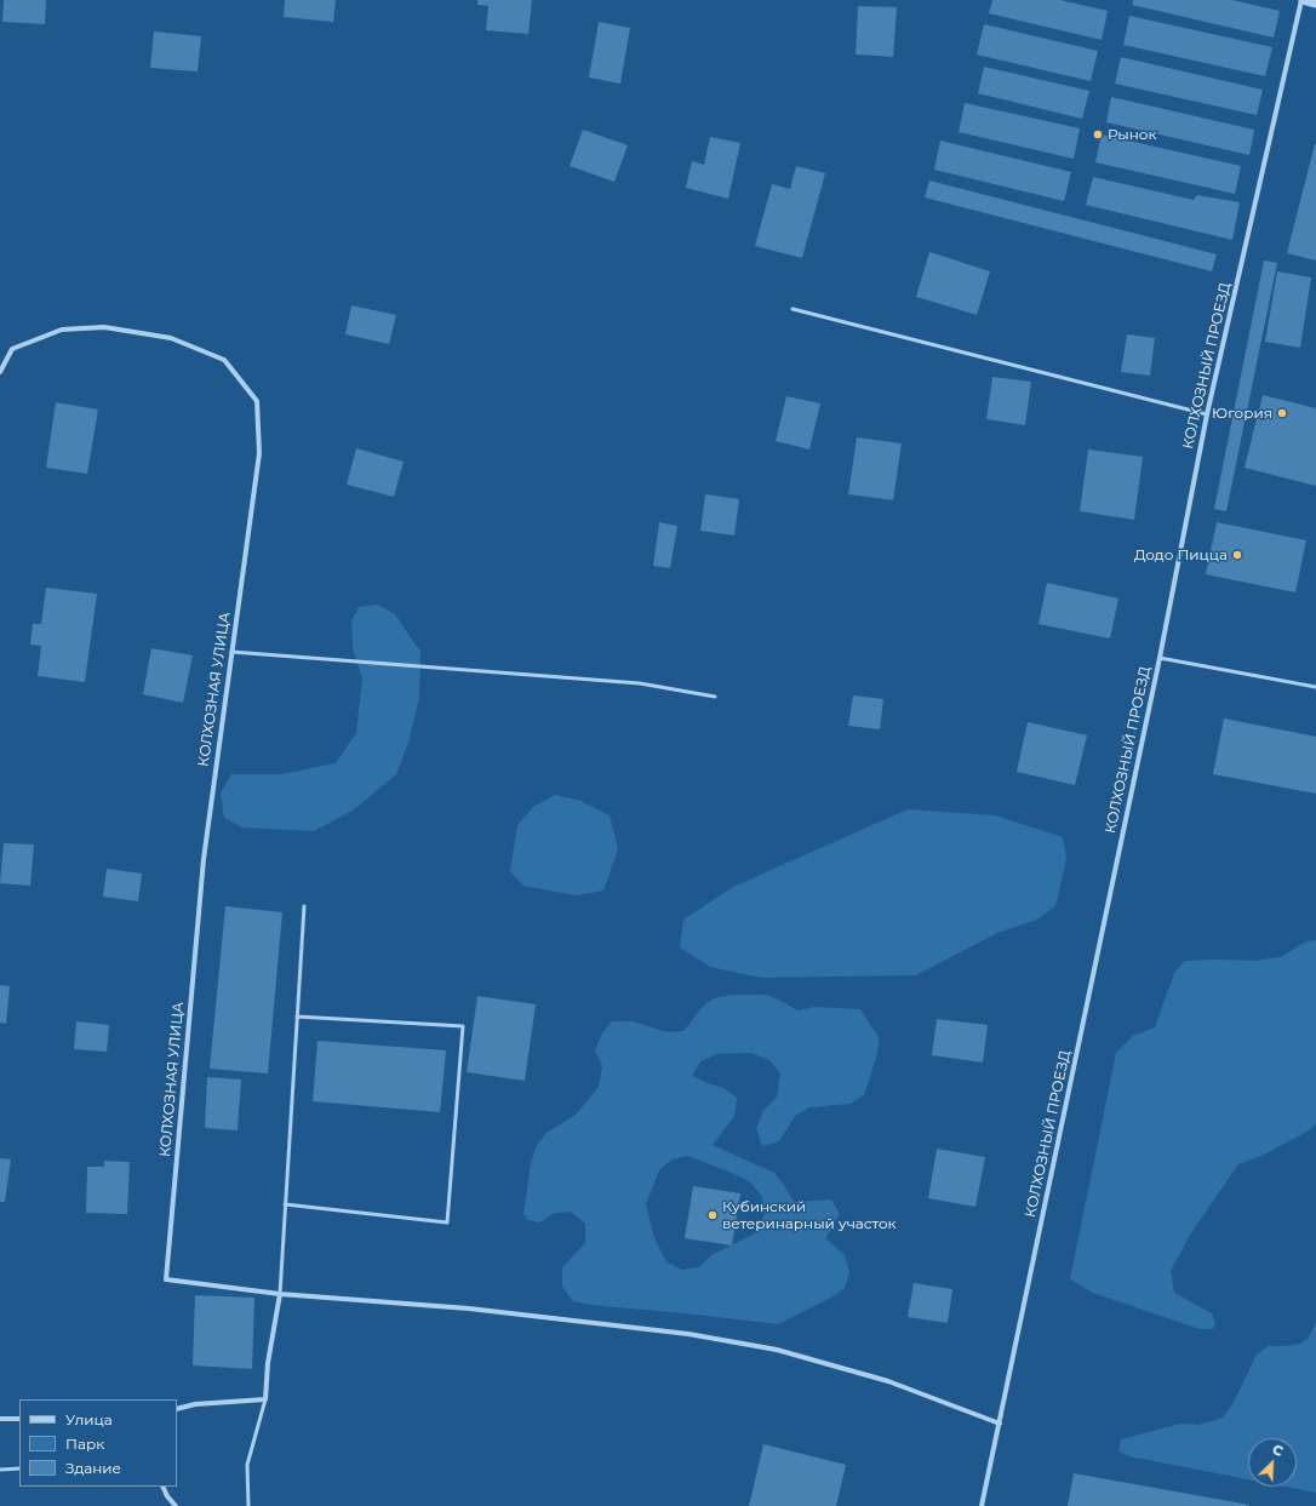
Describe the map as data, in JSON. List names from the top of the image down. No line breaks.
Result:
{"streets":{"street":["КОЛХОЗНЫЙ ПРОЕЗД","КОЛХОЗНАЯ УЛИЦА"]},"places":["Рынок","Югория","Додо Пицца","Кубинский ветеринарный участок"],"legend":["Улица","Парк","Здание"],"north":"top right"}
